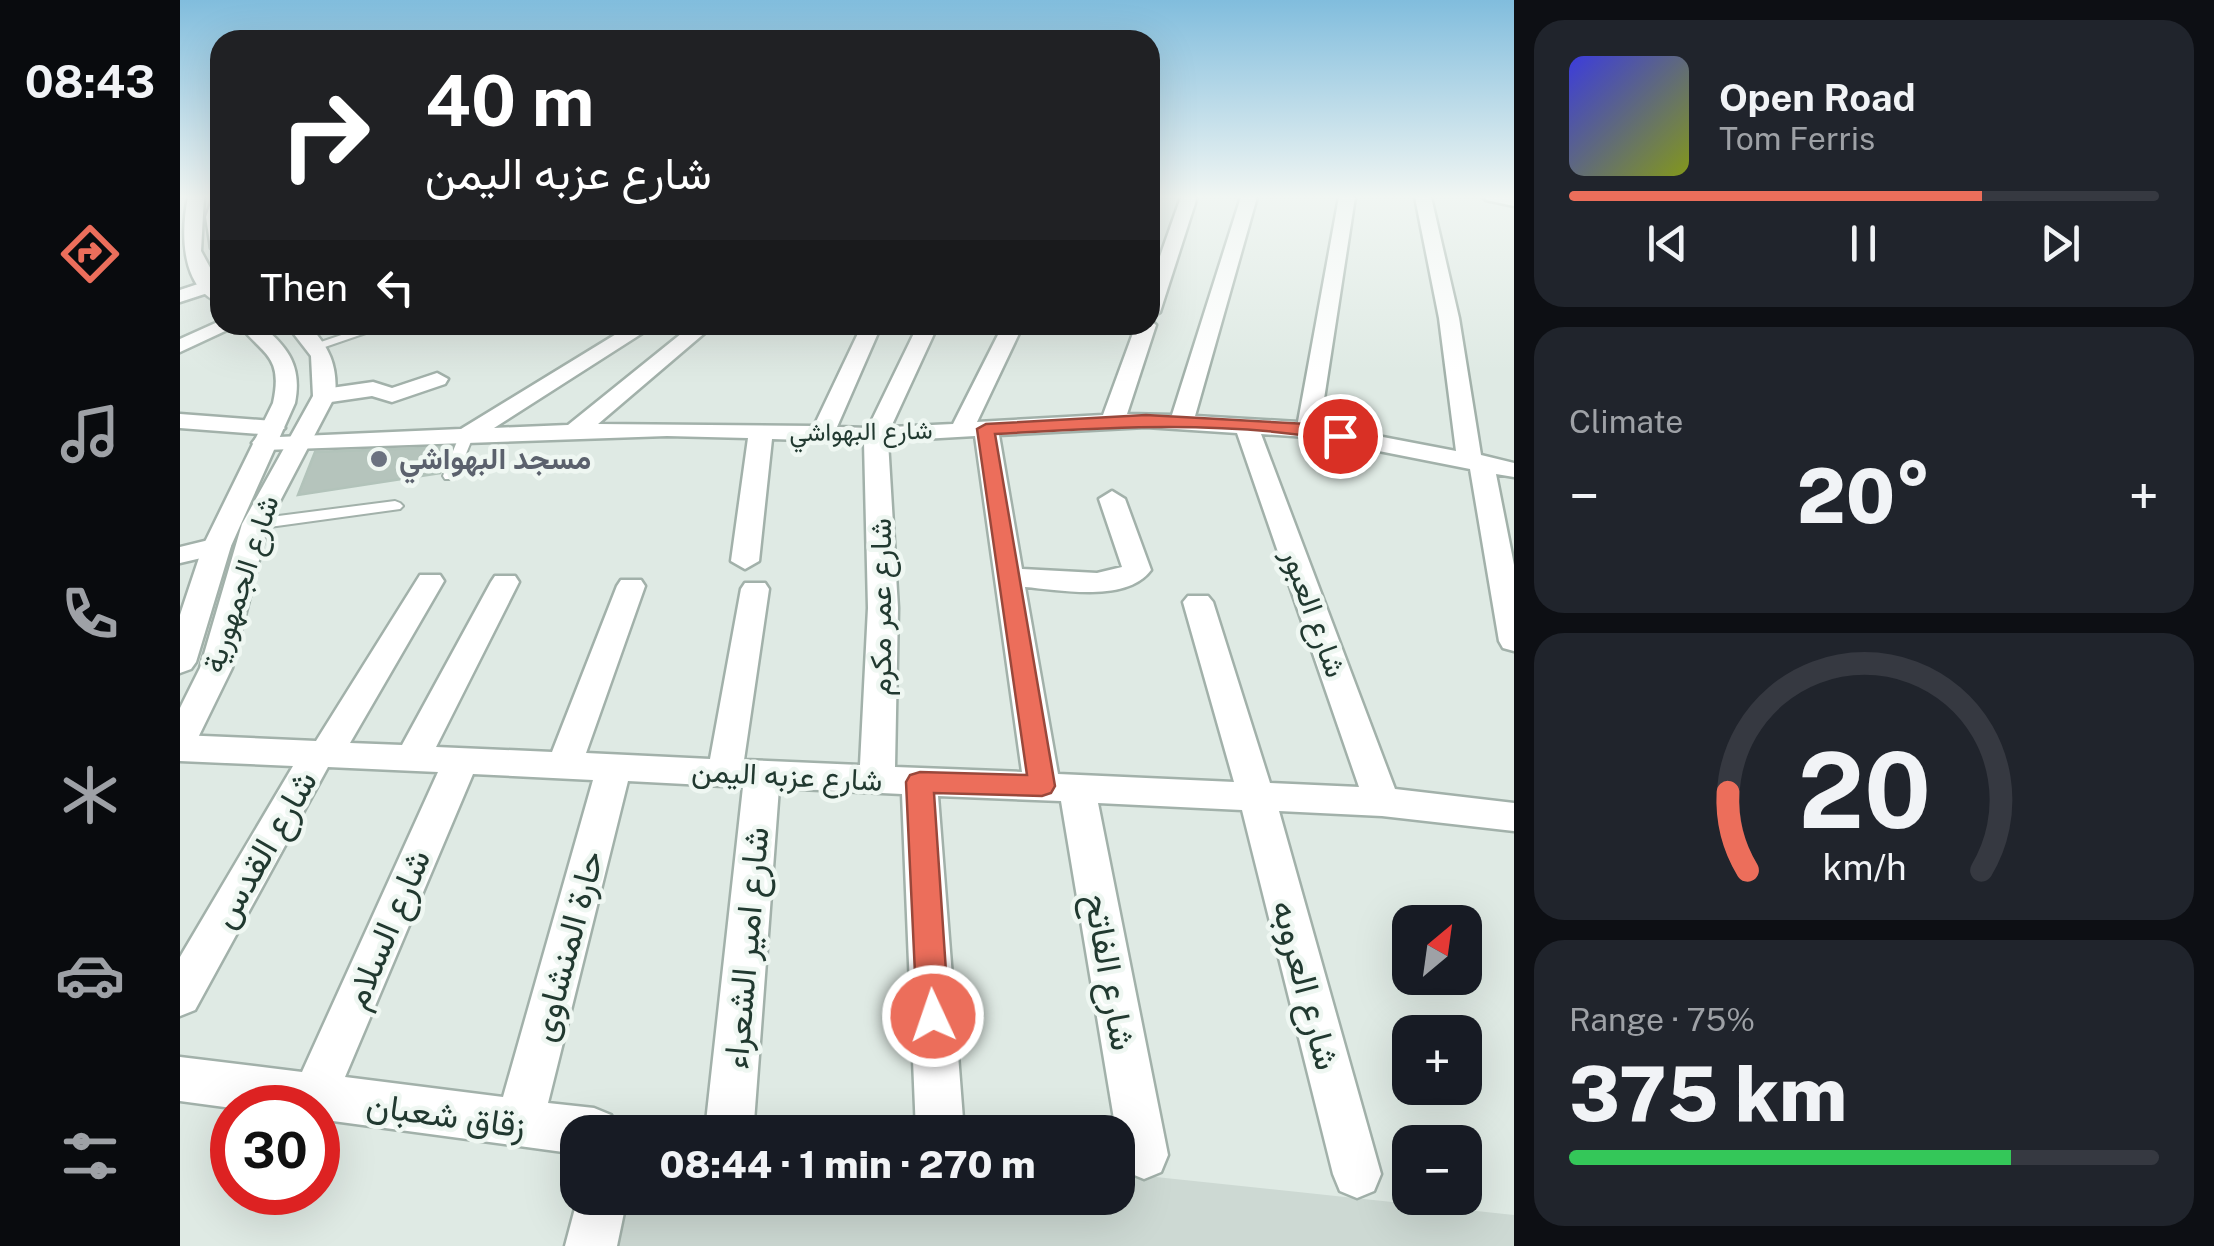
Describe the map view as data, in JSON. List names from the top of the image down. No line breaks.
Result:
{"streets":{"street":["شارع البهواشي","شارع الجمهورية","شارع عمر مكرم","شارع العبور","شارع عزبه اليمن","شارع القدس","شارع السلام","حارة المنشاوى","شارع امير الشعراء","شارع الفاتح","شارع العروبه","زقاق شعبان"]},"crossings":[["شارع البهواشي","شارع الجمهورية"],["شارع البهواشي","شارع عمر مكرم"],["شارع البهواشي","شارع العبور"],["شارع البهواشي","شارع امير الشعراء"],["شارع البهواشي","شارع الفاتح"],["شارع الجمهورية","شارع عزبه اليمن"],["شارع عمر مكرم","شارع عزبه اليمن"],["شارع العبور","شارع عزبه اليمن"],["شارع عزبه اليمن","شارع القدس"],["شارع عزبه اليمن","شارع السلام"],["شارع عزبه اليمن","حارة المنشاوى"],["شارع عزبه اليمن","شارع امير الشعراء"],["شارع عزبه اليمن","شارع الفاتح"],["شارع عزبه اليمن","شارع العروبه"],["حارة المنشاوى","زقاق شعبان"]],"places":["مسجد البهواشي"],"north":"top right","page":{"tabs":"08:43","turn":["40 m","شارع عزبه اليمن"],"song":["Open Road","Tom Ferris"],"then":"Then","tile":["Climate",["Range · 75%","375 km"]],"heat":["−","20°","+"],"map_buttons":["+","−"],"limit":"30","trip":"08:44 · 1 min · 270 m","gauge":["20","km/h"]}}
